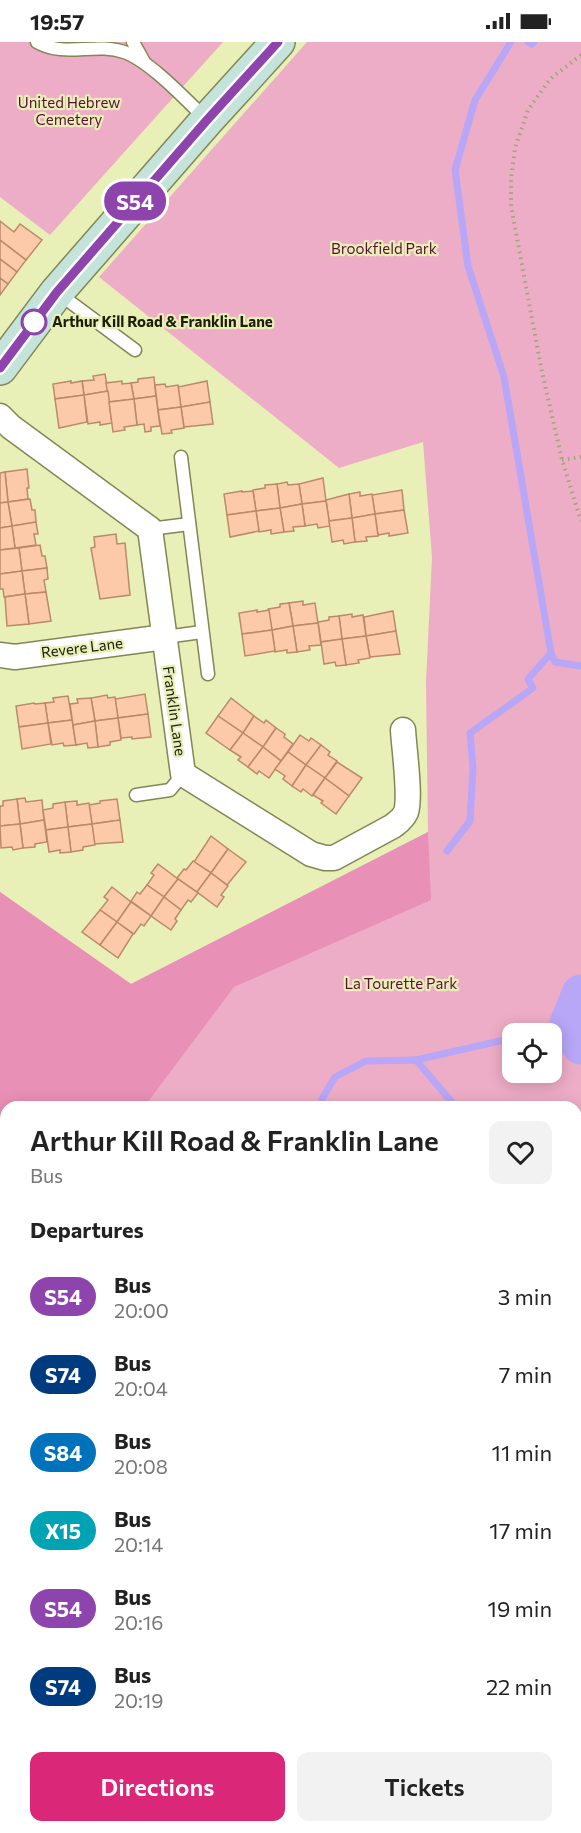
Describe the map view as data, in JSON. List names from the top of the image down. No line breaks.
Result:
{"streets":{"street":["Revere Lane","Franklin Lane"]},"crossings":[["Revere Lane","Franklin Lane"]],"parks":["United Hebrew Cemetery","Brookfield Park","La Tourette Park"],"places":["Arthur Kill Road & Franklin Lane"],"lines":["bus line S54"],"page":{"status":"19:57","on_map":"S54","heading":[["Arthur Kill Road & Franklin Lane","Bus"],"Departures"],"list":[{"mark":"S54","name":"Bus","note":"20:00","value":"3 min"},{"mark":"S74","name":"Bus","note":"20:04","value":"7 min"},{"mark":"S84","name":"Bus","note":"20:08","value":"11 min"},{"mark":"X15","name":"Bus","note":"20:14","value":"17 min"},{"mark":"S54","name":"Bus","note":"20:16","value":"19 min"},{"mark":"S74","name":"Bus","note":"20:19","value":"22 min"}],"buttons":["Directions","Tickets"]}}
